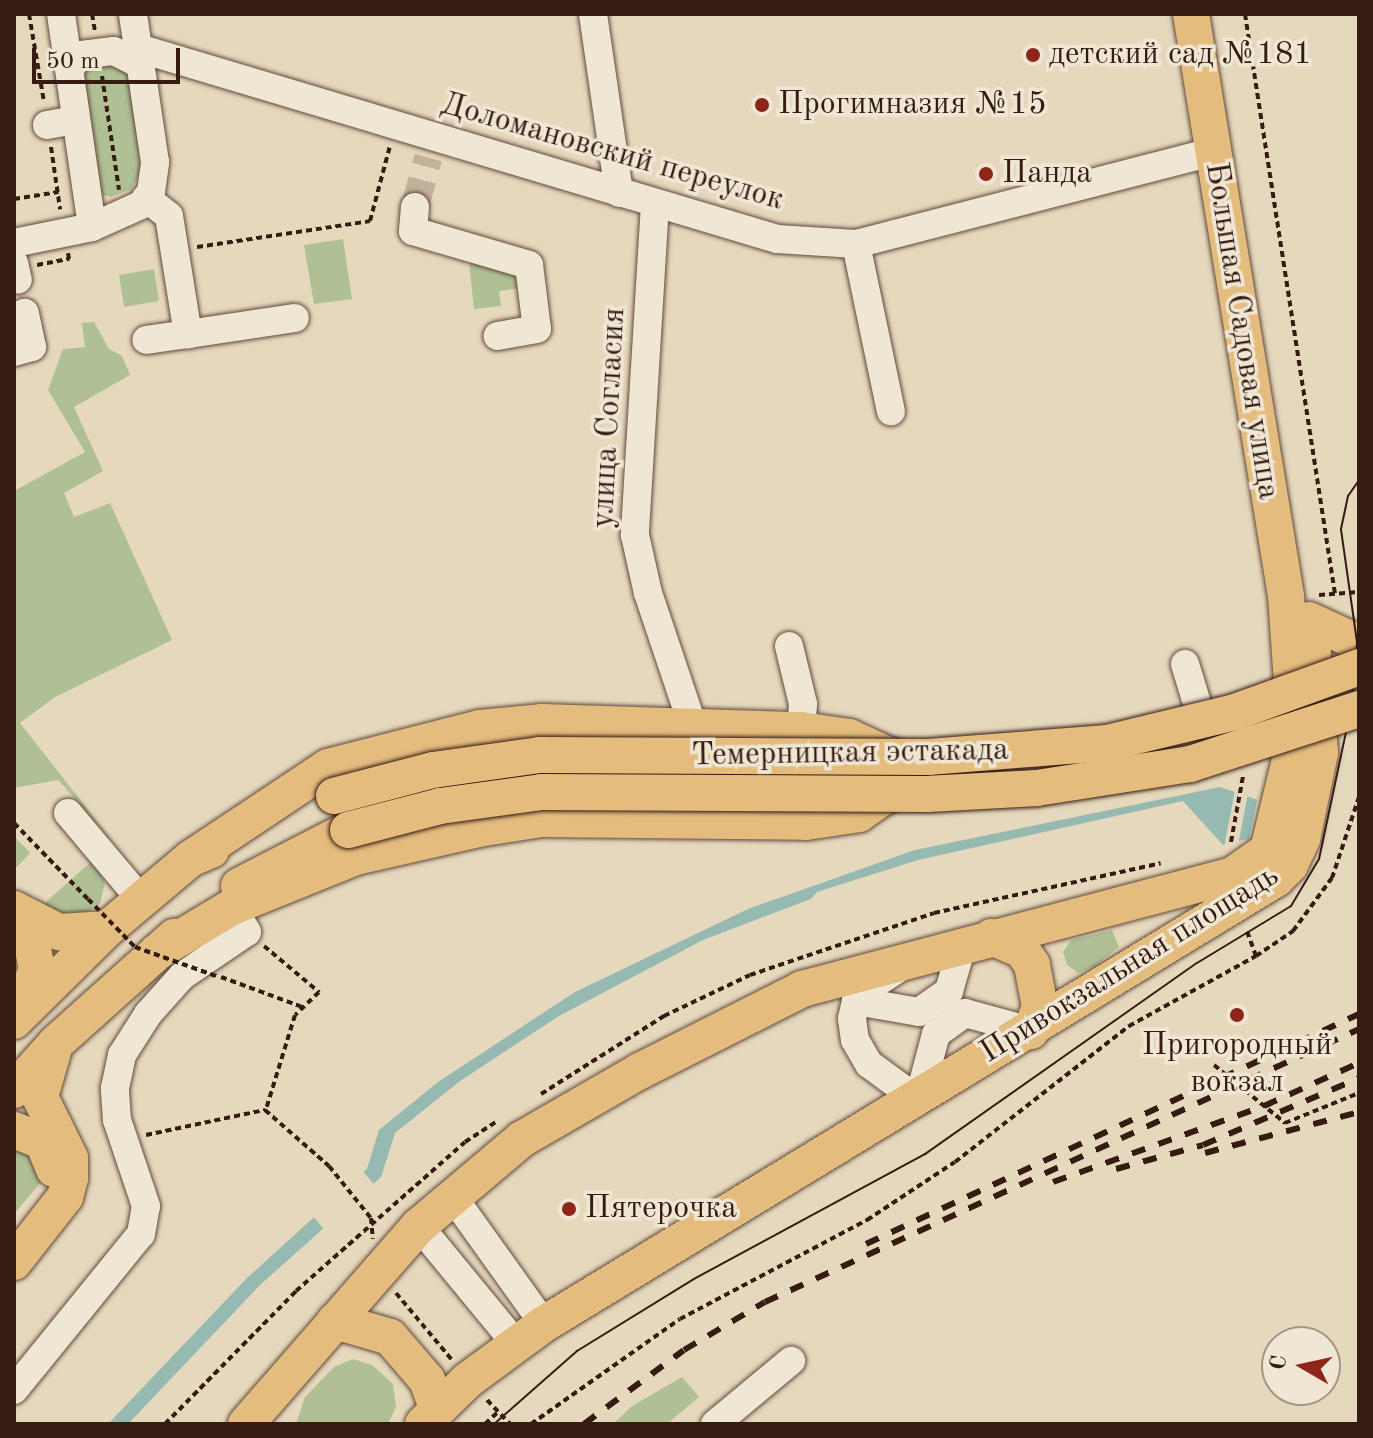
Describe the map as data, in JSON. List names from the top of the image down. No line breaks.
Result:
{"streets":{"main road":["Большая Садовая улица","Темерницкая эстакада","Привокзальная площадь"],"street":["Доломановский переулок","улица Согласия"]},"crossings":[["Доломановский переулок","Большая Садовая улица"],["Доломановский переулок","улица Согласия"],["Большая Садовая улица","Привокзальная площадь"]],"places":["детский сад №181","Прогимназия №15","Панда","Пригородный вокзал","Пятерочка"],"scale_bar":"50 m","north":"left"}
